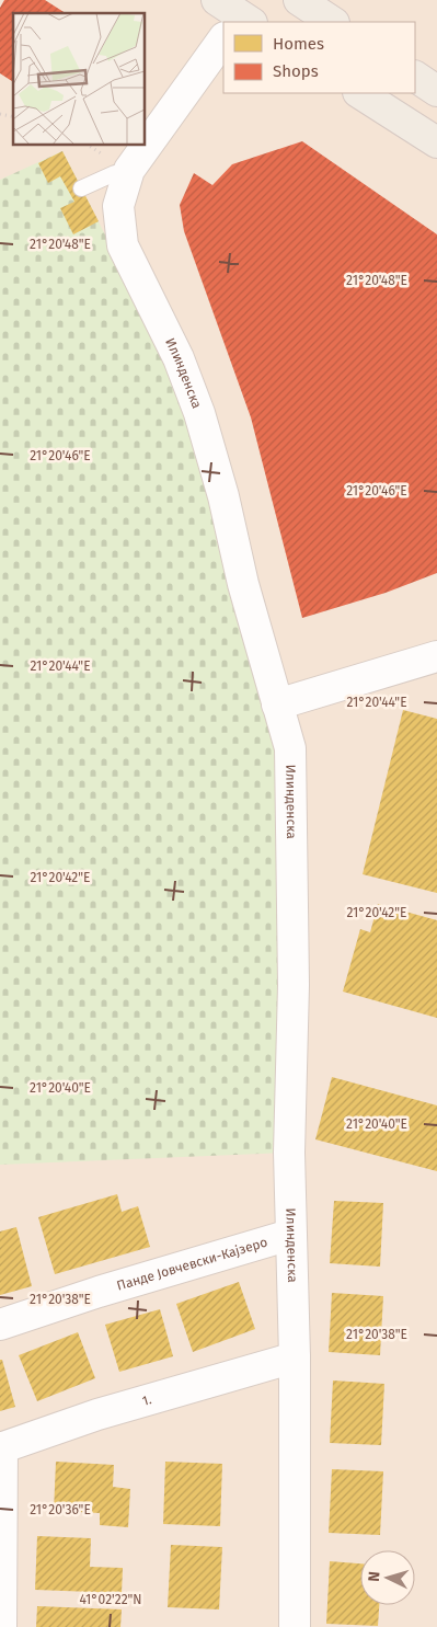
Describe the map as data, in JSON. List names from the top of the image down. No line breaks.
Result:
{"streets":{"street":["Илинденска","Панде Јовчевски-Кајзеро","1."]},"crossings":[["Илинденска","Панде Јовчевски-Кајзеро"],["Илинденска","1."]],"legend":["Homes","Shops"],"north":"left","coordinates":["21°20'48\"E","21°20'46\"E","21°20'44\"E","21°20'42\"E","21°20'40\"E","21°20'38\"E","21°20'36\"E","41°02'22\"N"]}
